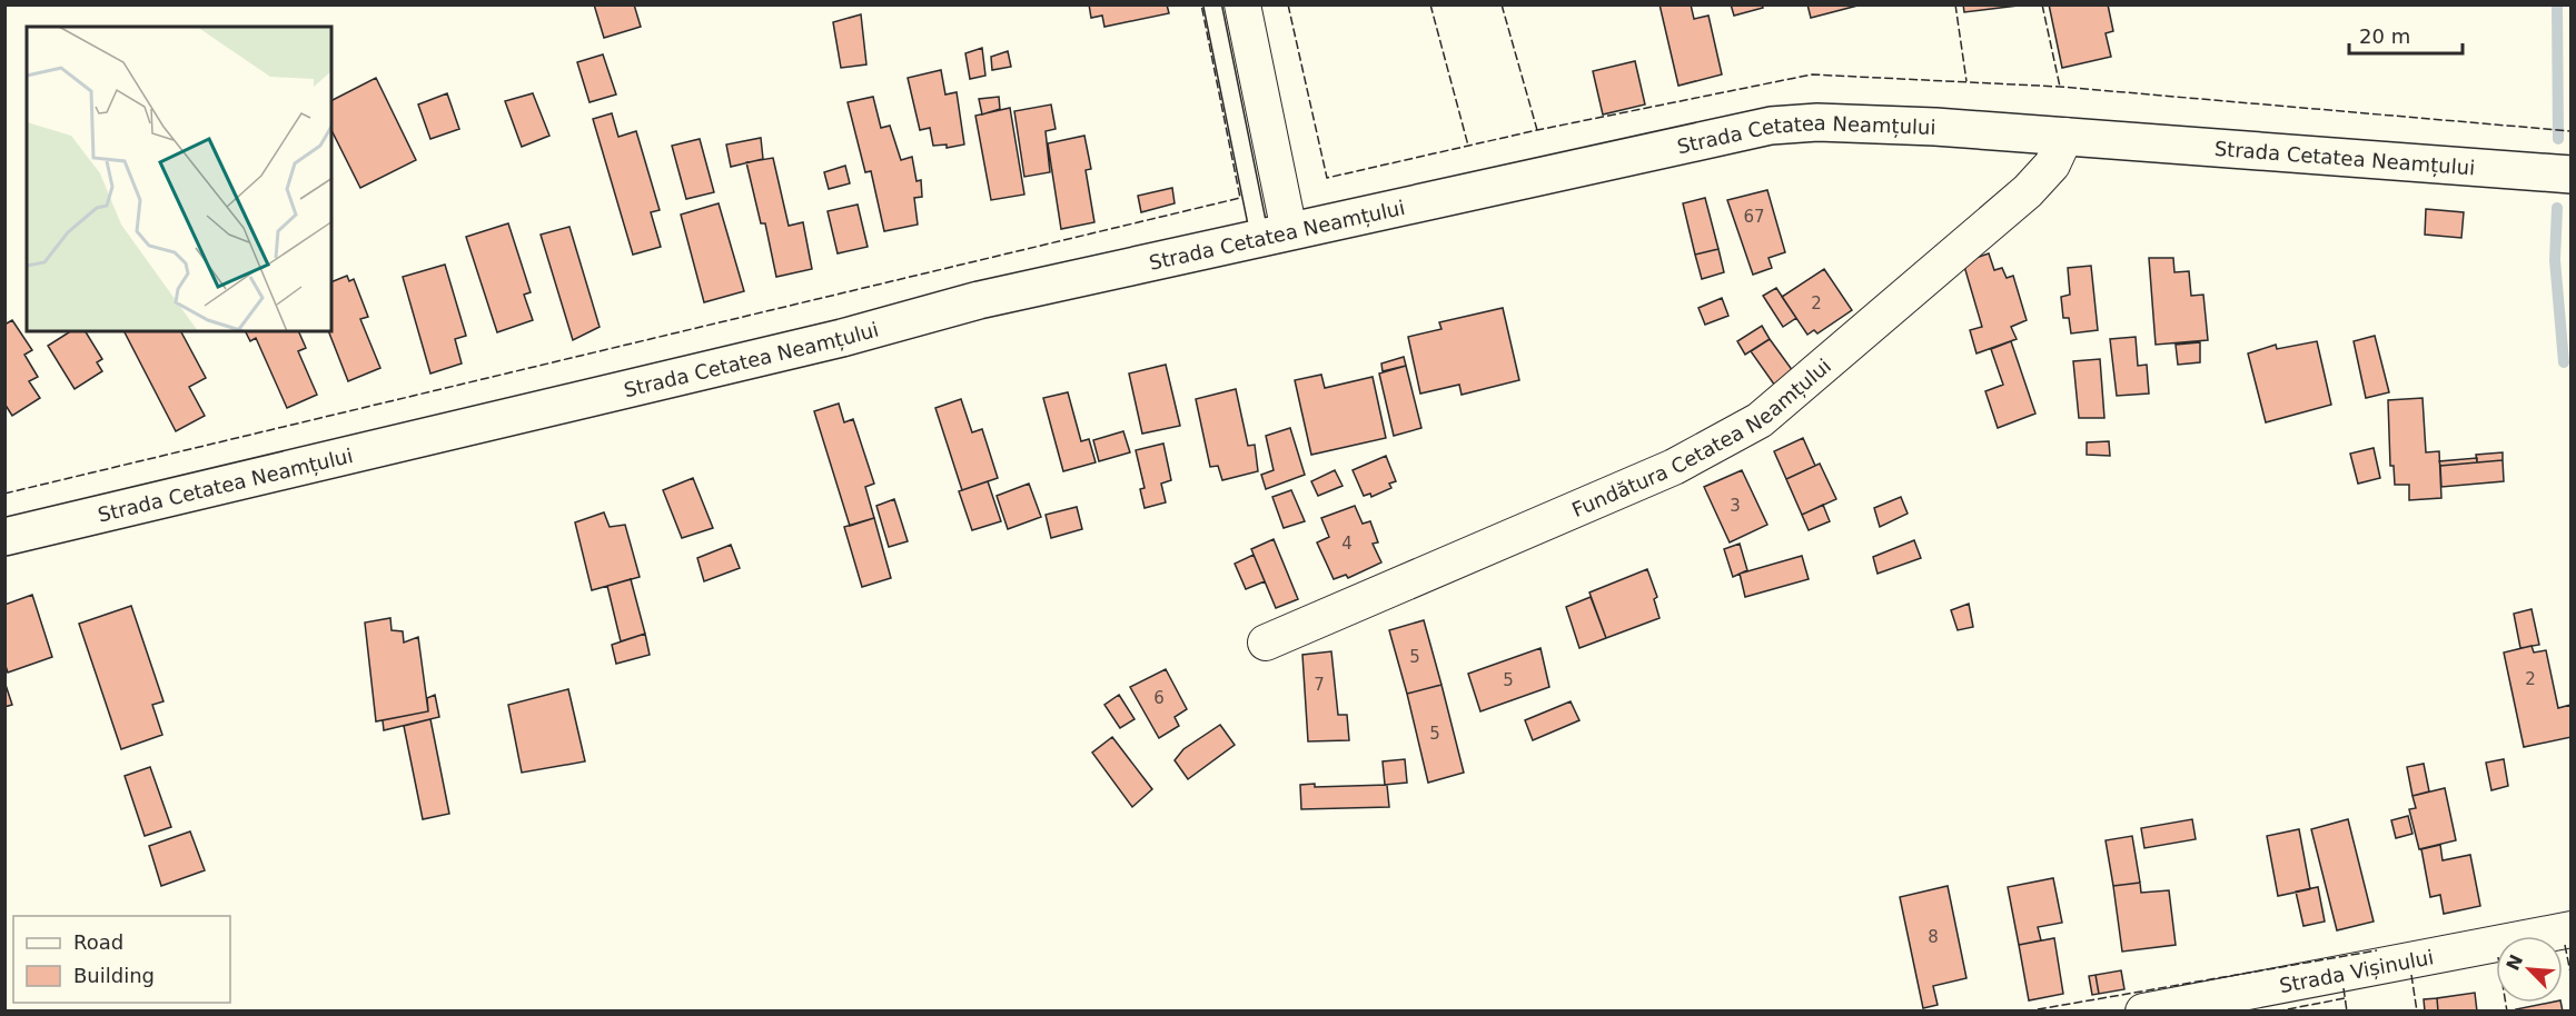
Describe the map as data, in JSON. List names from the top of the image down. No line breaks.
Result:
{"streets":{"main road":["Strada Cetatea Neamțului"],"street":["Fundătura Cetatea Neamțului","Strada Vișinului"]},"crossings":[["Strada Cetatea Neamțului","Fundătura Cetatea Neamțului"]],"house_numbers":["67","2","3","4","5","2","5","7","6","5","8"],"legend":["Road","Building"],"scale_bar":"20 m","north":"top left"}
